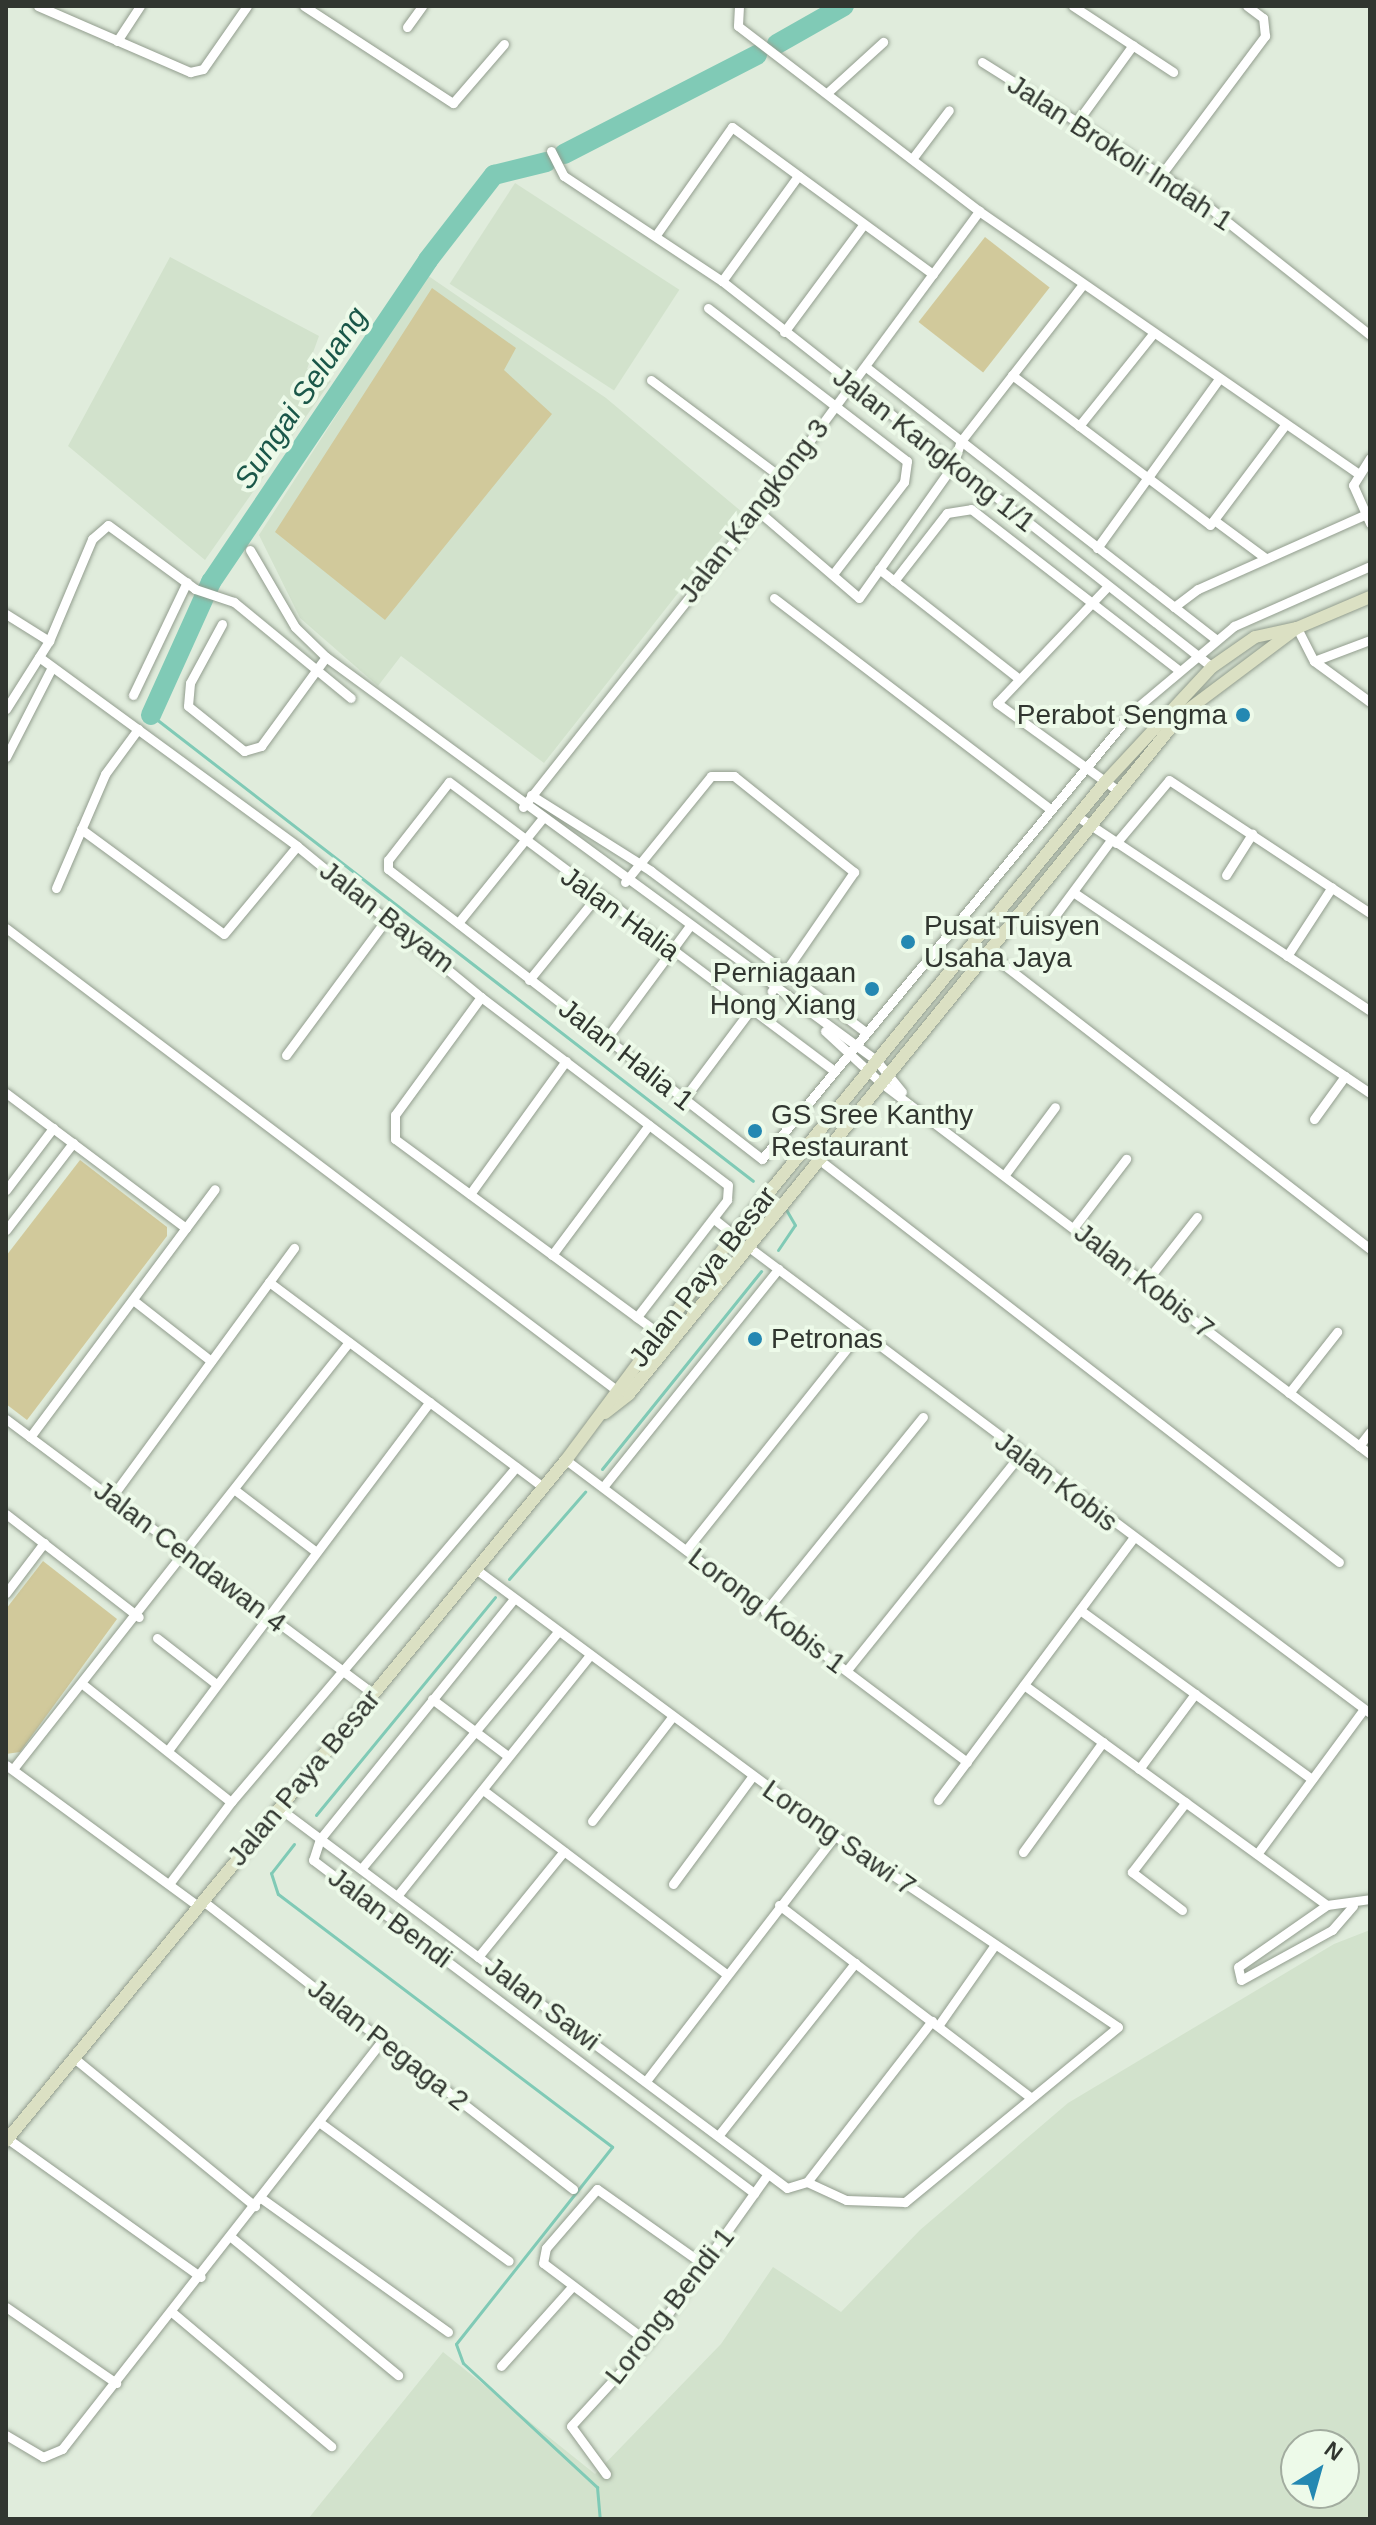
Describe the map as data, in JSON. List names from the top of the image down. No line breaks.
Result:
{"streets":{"street":["Jalan Brokoli Indah 1","Jalan Kangkong 1/1","Jalan Kangkong 3","Jalan Halia","Jalan Bayam","Jalan Halia 1","Jalan Paya Besar","Jalan Kobis 7","Jalan Kobis","Jalan Cendawan 4","Lorong Kobis 1","Lorong Sawi 7","Jalan Bendi","Jalan Sawi","Jalan Pegaga 2","Lorong Bendi 1"]},"crossings":[["Jalan Kangkong 1/1","Jalan Kangkong 3"],["Jalan Kangkong 1/1","Jalan Halia 1"],["Jalan Kangkong 1/1","Jalan Paya Besar"],["Jalan Halia","Jalan Halia 1"],["Jalan Paya Besar","Jalan Kobis 7"],["Jalan Paya Besar","Jalan Kobis"],["Jalan Paya Besar","Jalan Cendawan 4"],["Jalan Paya Besar","Lorong Kobis 1"],["Jalan Paya Besar","Lorong Sawi 7"],["Jalan Paya Besar","Jalan Sawi"],["Jalan Paya Besar","Jalan Pegaga 2"],["Jalan Bendi","Jalan Sawi"],["Jalan Bendi","Lorong Bendi 1"],["Jalan Sawi","Lorong Bendi 1"]],"water":["Sungai Seluang"],"places":["Perabot Sengma","Pusat Tuisyen Usaha Jaya","Perniagaan Hong Xiang","GS Sree Kanthy Restaurant","Petronas"],"north":"top right"}
